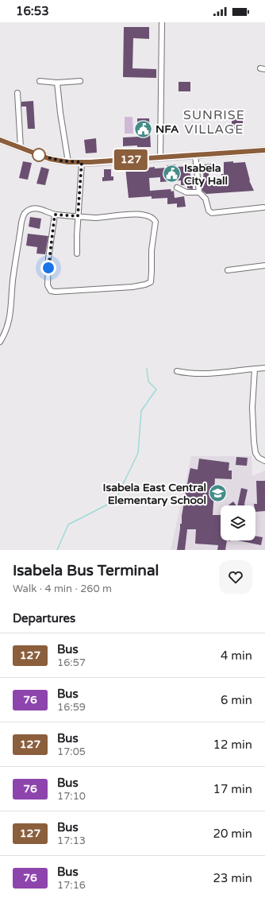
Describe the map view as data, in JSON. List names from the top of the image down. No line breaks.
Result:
{"districts":["SUNRISE VILLAGE"],"places":{"public building":["NFA","Isabela City Hall"],"school or university":["Isabela East Central Elementary School"]},"lines":["bus line 127"],"page":{"status":"16:53","on_map":"127","heading":[["Isabela Bus Terminal","Walk · 4 min · 260 m"],"Departures"],"list":[{"mark":"127","name":"Bus","note":"16:57","value":"4 min"},{"mark":"76","name":"Bus","note":"16:59","value":"6 min"},{"mark":"127","name":"Bus","note":"17:05","value":"12 min"},{"mark":"76","name":"Bus","note":"17:10","value":"17 min"},{"mark":"127","name":"Bus","note":"17:13","value":"20 min"},{"mark":"76","name":"Bus","note":"17:16","value":"23 min"}]}}
